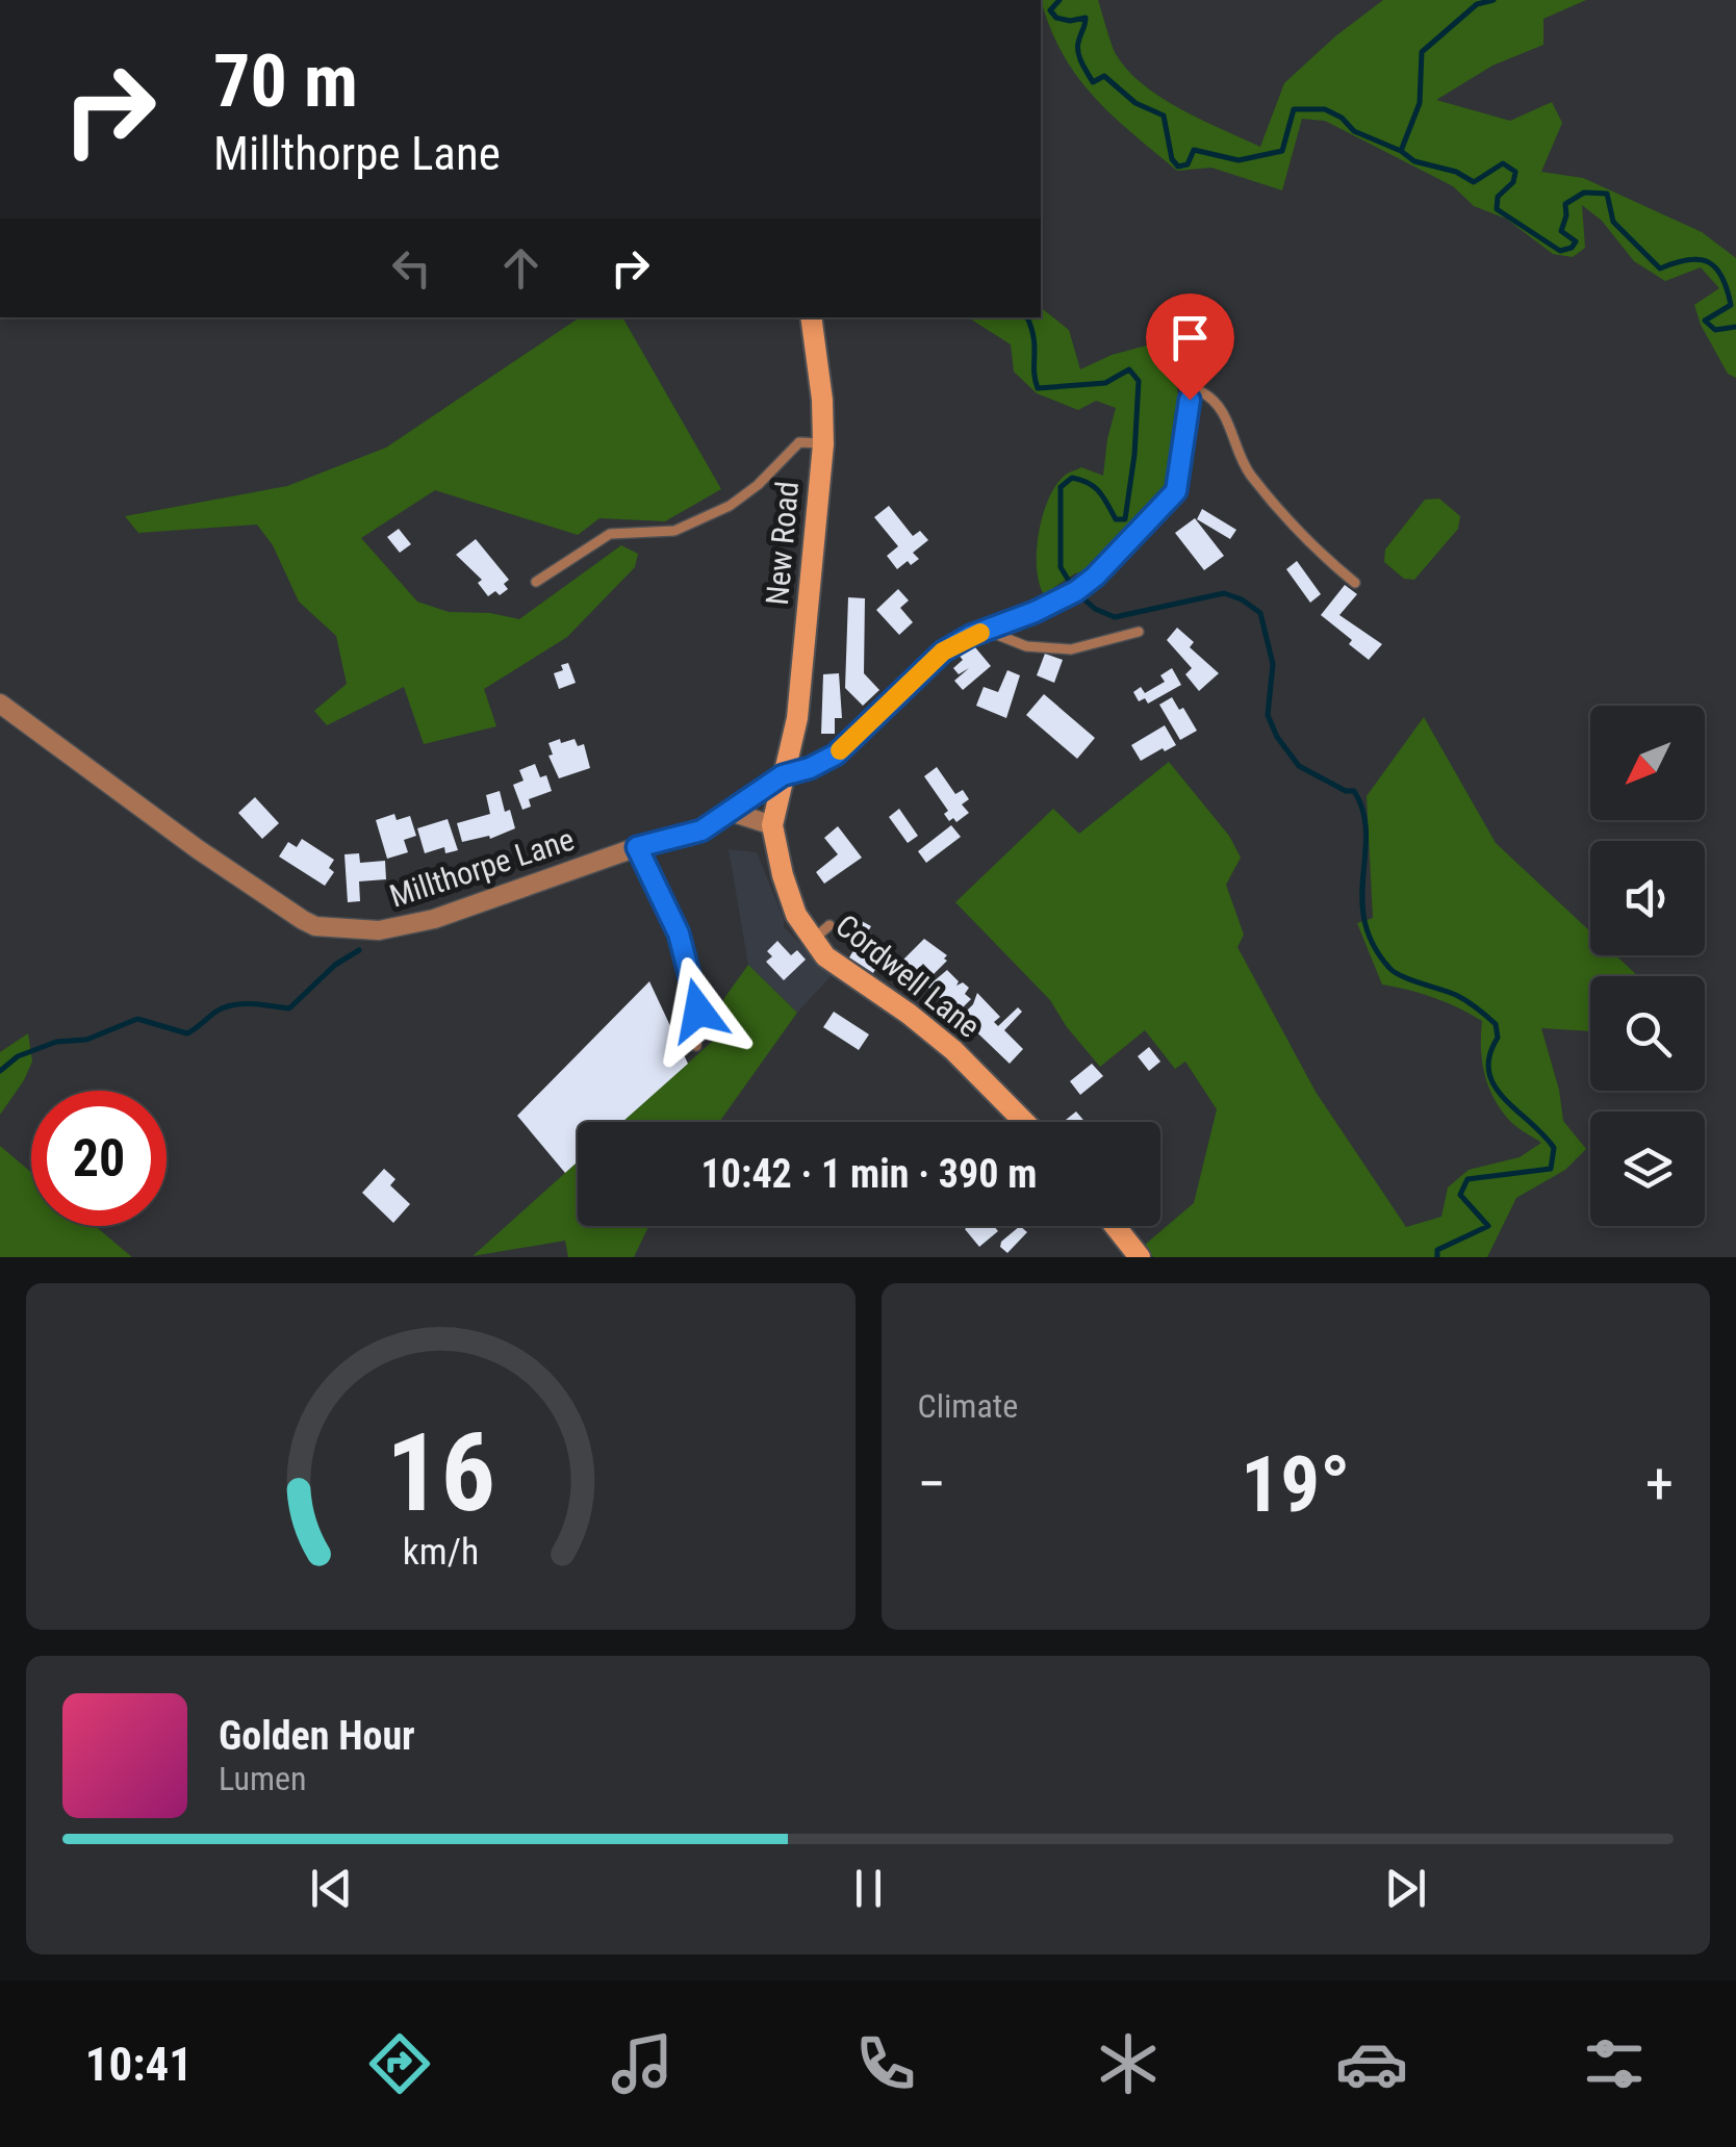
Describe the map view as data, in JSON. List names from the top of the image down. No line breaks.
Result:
{"streets":{"main road":["New Road","Cordwell Lane"],"street":["Millthorpe Lane"]},"crossings":[["New Road","Millthorpe Lane"],["New Road","Cordwell Lane"],["Millthorpe Lane","Cordwell Lane"]],"north":"bottom left","page":{"turn":["70 m","Millthorpe Lane"],"limit":"20","trip":"10:42 · 1 min · 390 m","tile":"Climate","heat":["−","19°","+"],"song":["Golden Hour","Lumen"],"tabs":"10:41","gauge":["16","km/h"]}}
